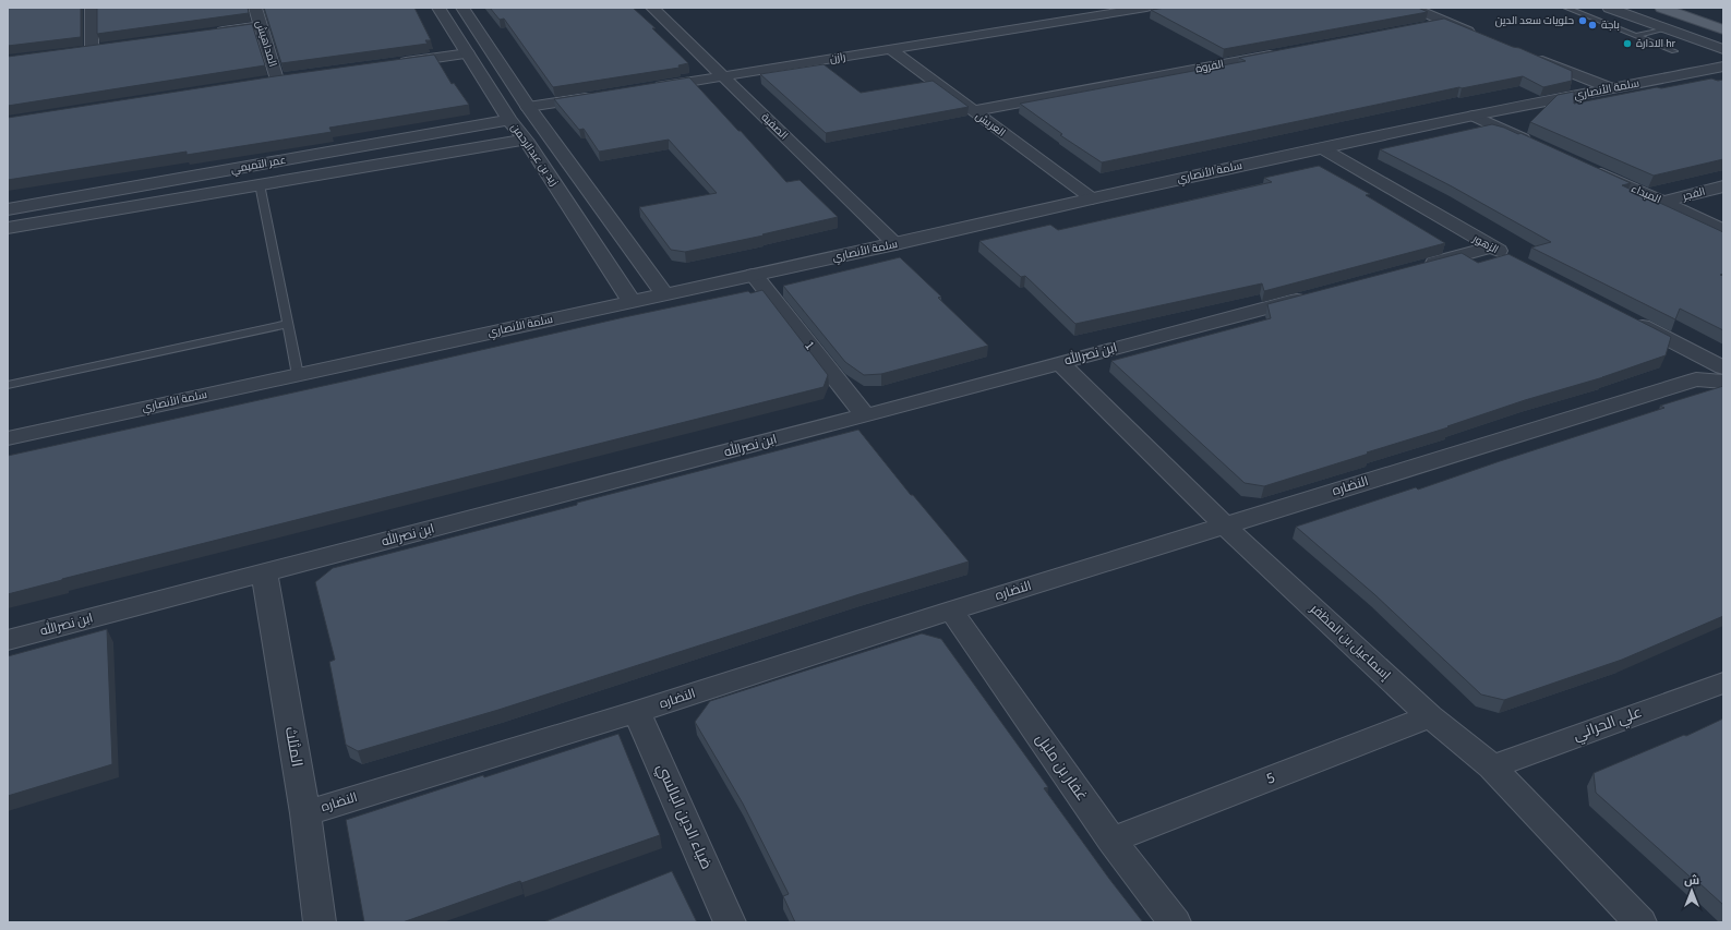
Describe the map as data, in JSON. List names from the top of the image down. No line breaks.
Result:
{"streets":{"street":["المداهيش","رازن","الفروة","سلمة الأنصاري","العريش","الصفية","زيد بن عبدالرحمن","عمر التميمي","المبداء","الفجر","الزهور","1","ابن نصرالله","النضاره","إسماعيل بن المظفر","علي الحراني","المثلث","غفار بن مليل","5","ضياء الدين البالسي"]},"crossings":[["رازن","العريش"],["رازن","الصفية"],["الفروة","العريش"],["سلمة الأنصاري","العريش"],["سلمة الأنصاري","الصفية"],["سلمة الأنصاري","زيد بن عبدالرحمن"],["سلمة الأنصاري","الزهور"],["سلمة الأنصاري","1"],["زيد بن عبدالرحمن","عمر التميمي"],["المبداء","الفجر"],["1","ابن نصرالله"],["ابن نصرالله","إسماعيل بن المظفر"],["ابن نصرالله","المثلث"],["النضاره","إسماعيل بن المظفر"],["النضاره","المثلث"],["النضاره","غفار بن مليل"],["النضاره","ضياء الدين البالسي"],["إسماعيل بن المظفر","علي الحراني"],["إسماعيل بن المظفر","5"],["غفار بن مليل","5"]],"places":["حلويات سعد الدين","باجة","الادارة hr"],"north":"top"}
